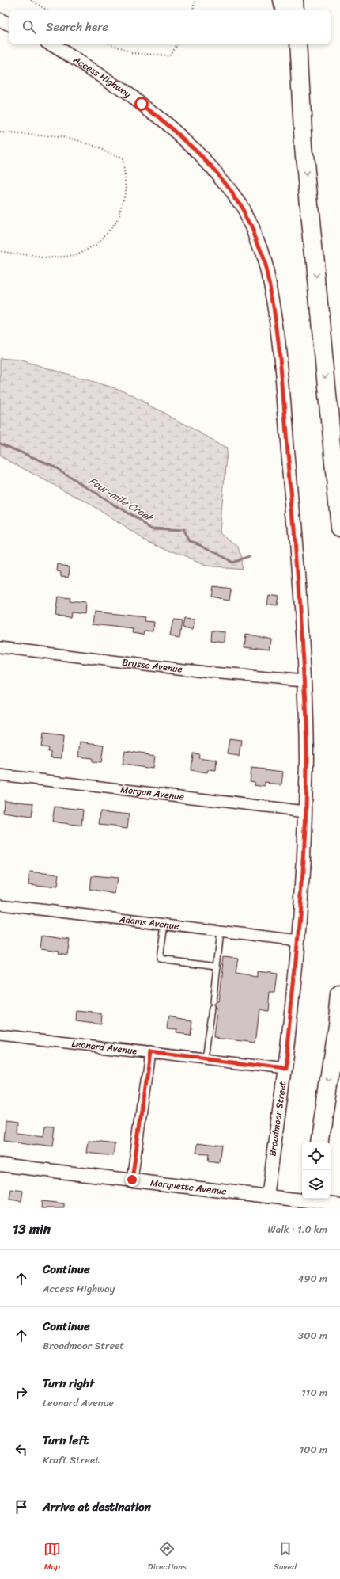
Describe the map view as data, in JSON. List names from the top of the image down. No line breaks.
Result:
{"streets":{"street":["Access Highway","Brusse Avenue","Morgan Avenue","Adams Avenue","Leonard Avenue","Broadmoor Street","Marquette Avenue"]},"crossings":[["Access Highway","Brusse Avenue"],["Access Highway","Broadmoor Street"],["Brusse Avenue","Broadmoor Street"],["Morgan Avenue","Broadmoor Street"],["Adams Avenue","Broadmoor Street"],["Leonard Avenue","Broadmoor Street"],["Broadmoor Street","Marquette Avenue"]],"water":["Four-mile Creek"],"page":{"search":"Search here","heading":["13 min","Walk · 1.0 km"],"list":[["Continue","Access Highway","490 m"],["Continue","Broadmoor Street","300 m"],["Turn right","Leonard Avenue","110 m"],["Turn left","Kraft Street","100 m"],"Arrive at destination"],"nav":["Map","Directions","Saved"]}}
